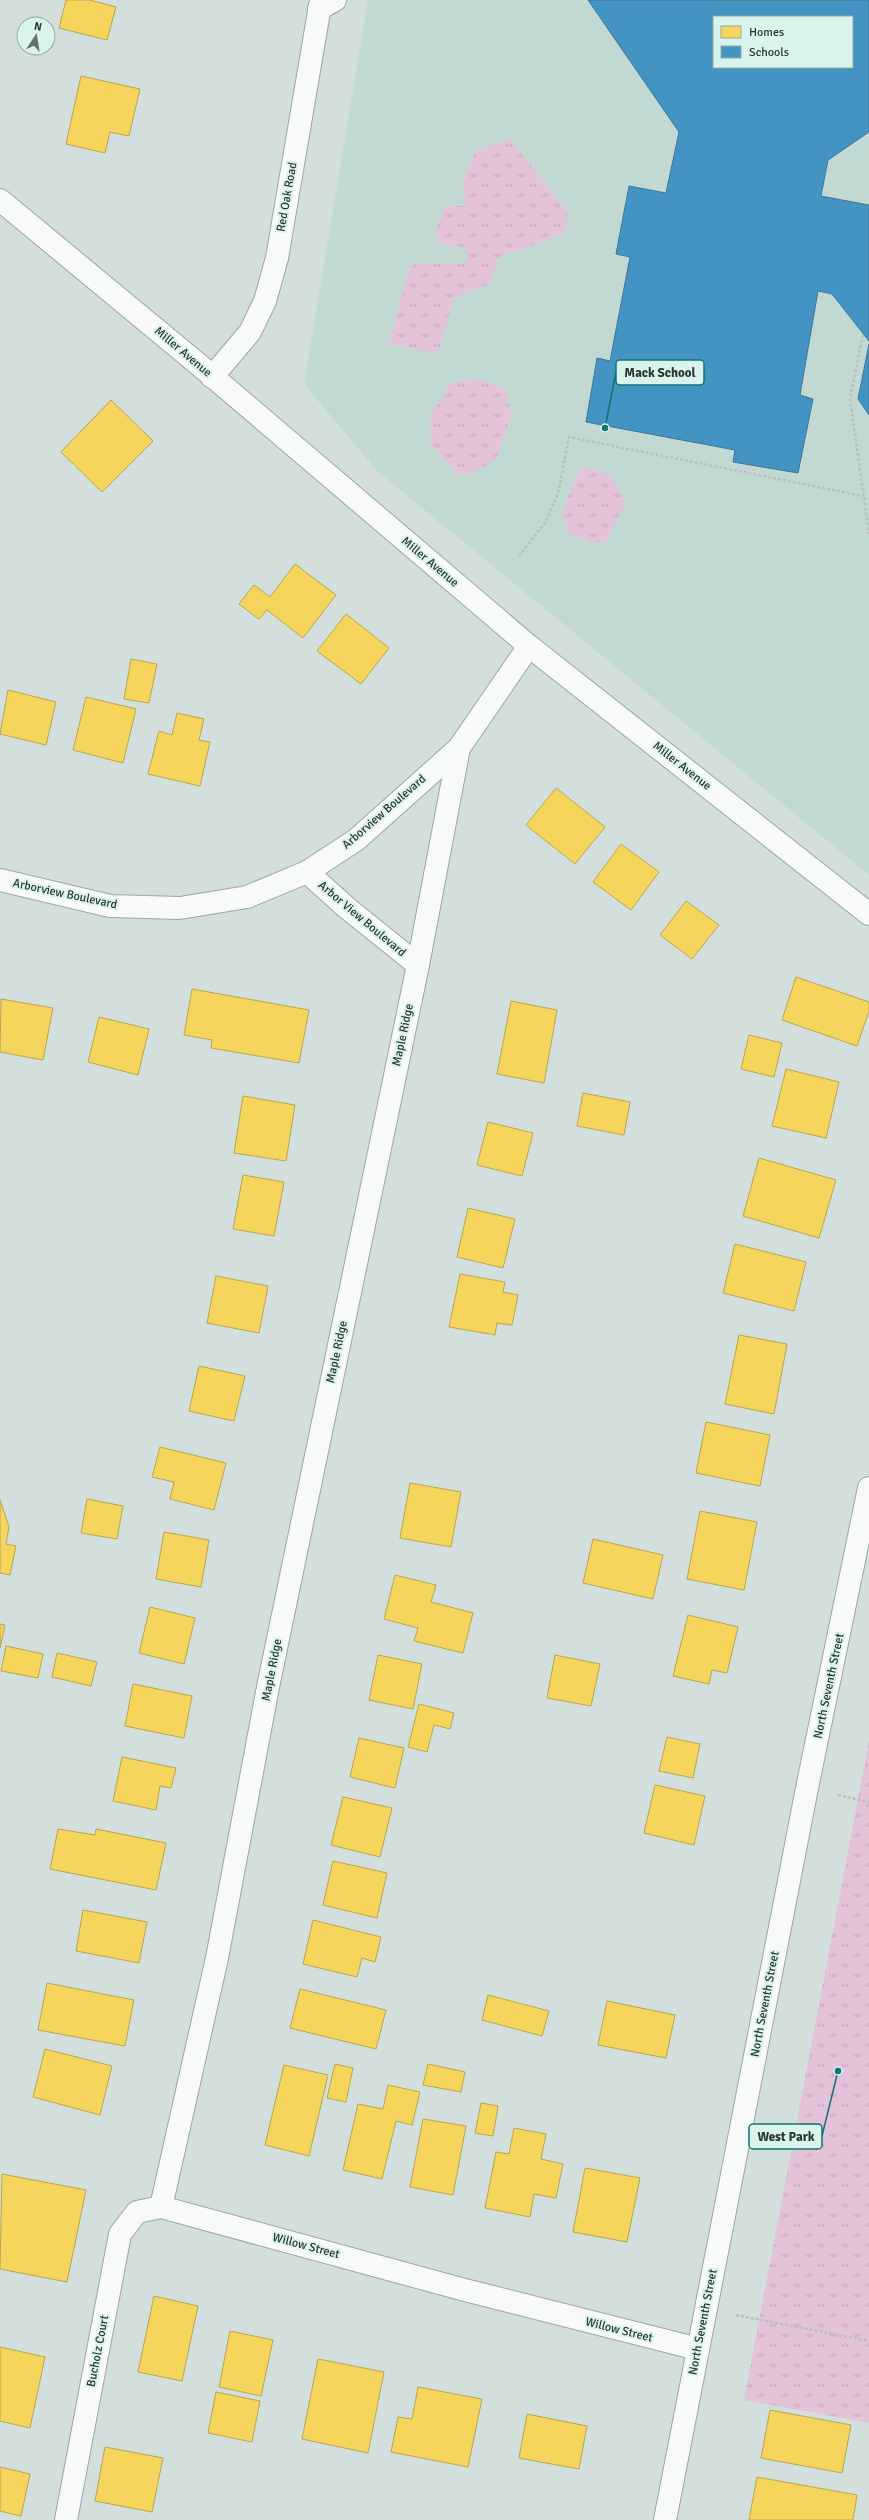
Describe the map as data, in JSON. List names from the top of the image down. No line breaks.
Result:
{"streets":{"street":["Red Oak Road","Miller Avenue","Arborview Boulevard","Arbor View Boulevard","Maple Ridge","North Seventh Street","Willow Street","Bucholz Court"]},"crossings":[["Red Oak Road","Miller Avenue"],["Miller Avenue","Arborview Boulevard"],["Arborview Boulevard","Arbor View Boulevard"],["Arborview Boulevard","Maple Ridge"],["Arbor View Boulevard","Maple Ridge"],["Maple Ridge","Willow Street"],["Maple Ridge","Bucholz Court"],["North Seventh Street","Willow Street"],["Willow Street","Bucholz Court"]],"places":["Mack School","West Park"],"legend":["Homes","Schools"],"north":"top"}
